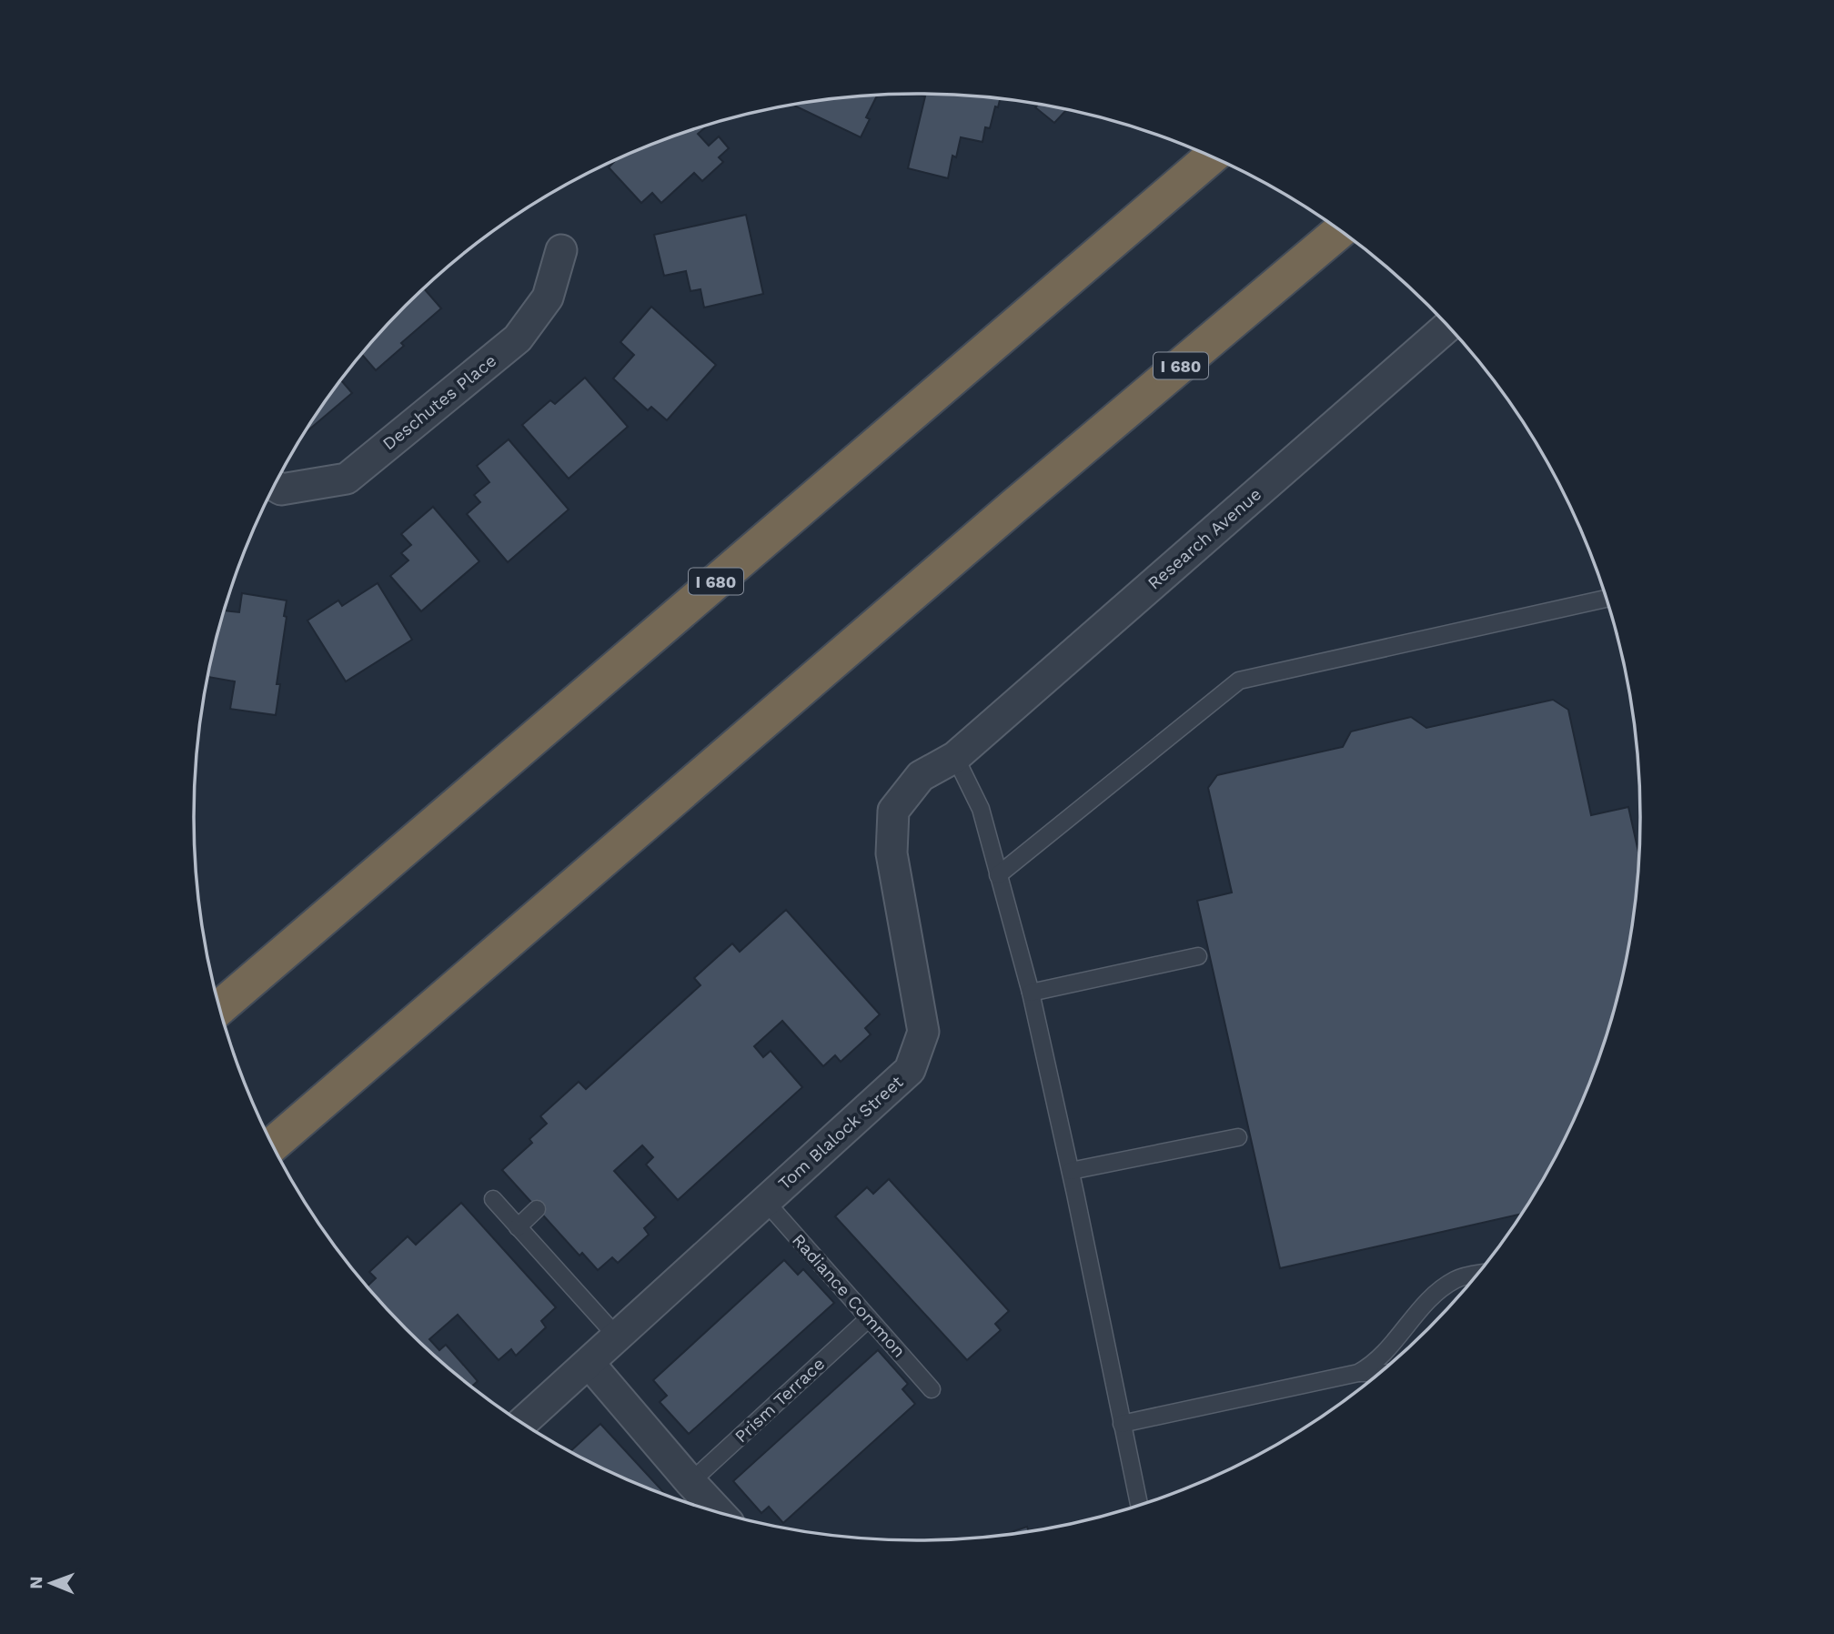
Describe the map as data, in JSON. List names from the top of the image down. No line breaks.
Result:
{"streets":{"highway":["I 680"],"street":["Deschutes Place","Research Avenue","Tom Blalock Street"],"lane":["Radiance Common","Prism Terrace"]},"crossings":[["Research Avenue","Tom Blalock Street"],["Tom Blalock Street","Radiance Common"],["Radiance Common","Prism Terrace"]],"north":"left"}
